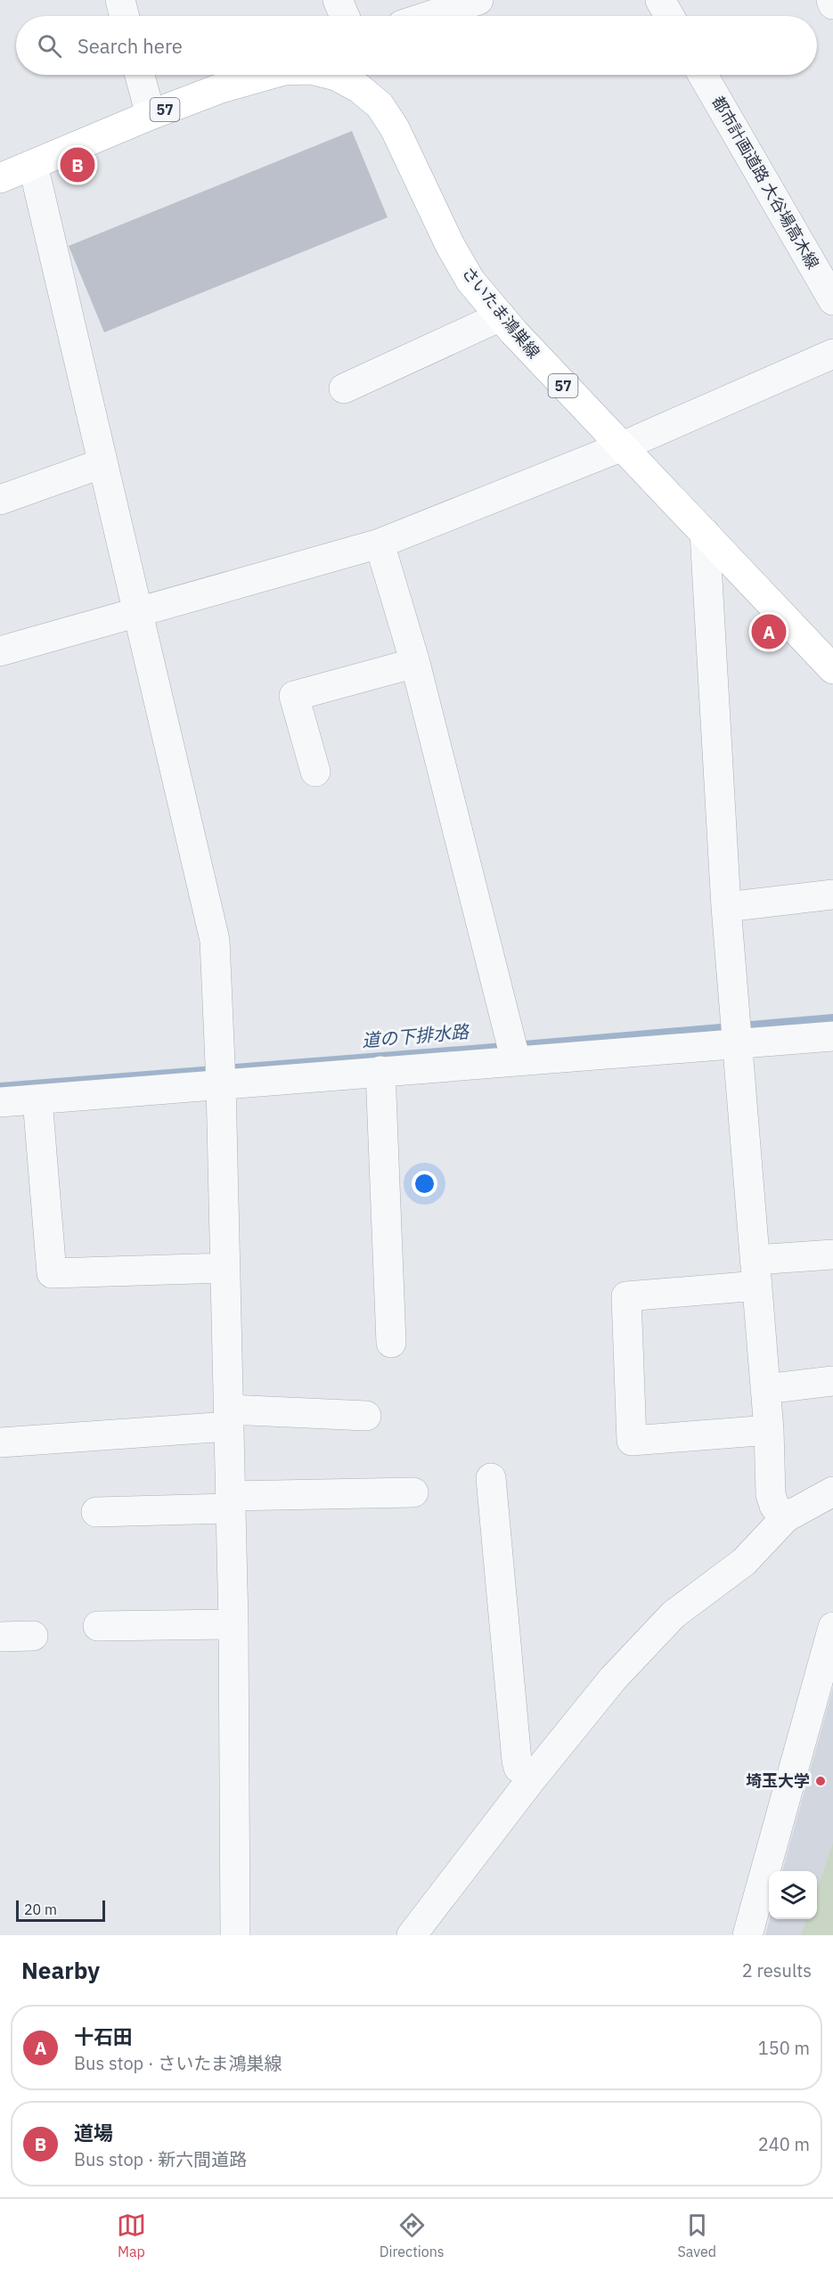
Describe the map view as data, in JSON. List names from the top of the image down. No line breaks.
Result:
{"streets":{"main road":["57","さいたま鴻巣線"],"street":["都市計画道路 大谷場高木線"]},"water":["道の下排水路"],"places":["埼玉大学"],"scale_bar":"20 m","page":{"search":"Search here","pins":["B","A"],"scale":"20 m","heading":["Nearby","2 results"],"list":[{"mark":"A","name":"十石田","note":"Bus stop · さいたま鴻巣線","value":"150 m"},{"mark":"B","name":"道場","note":"Bus stop · 新六間道路","value":"240 m"}],"nav":["Map","Directions","Saved"]}}
